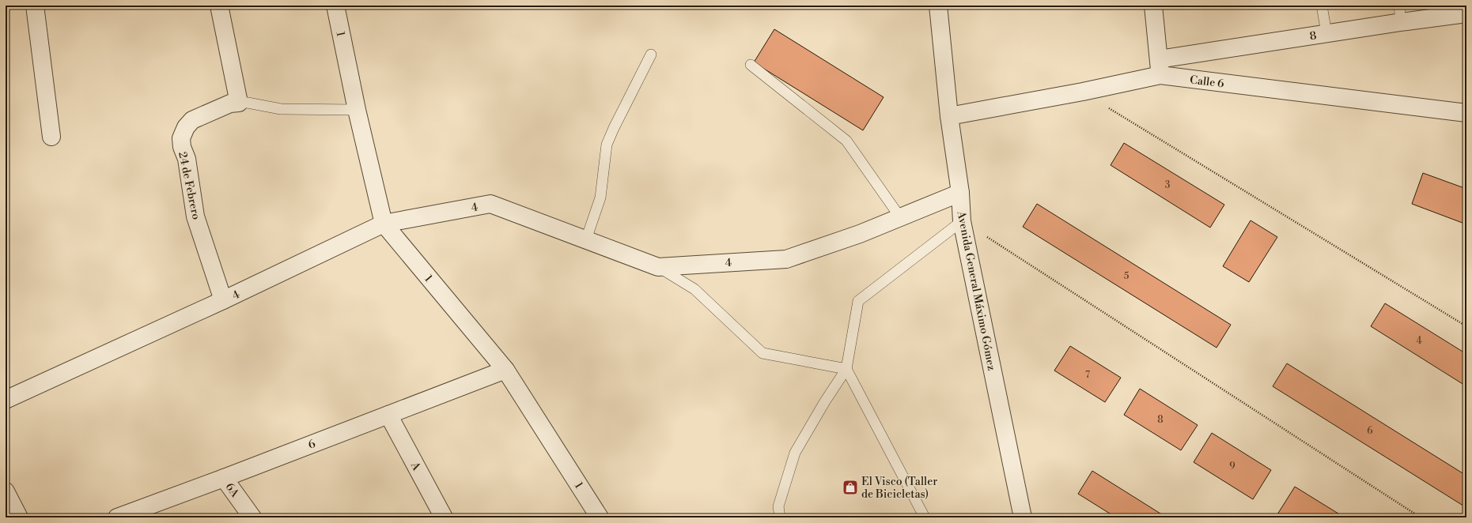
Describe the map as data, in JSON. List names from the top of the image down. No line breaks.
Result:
{"streets":{"street":["1","8","Calle 6","24 de Febrero","4","Avenida General Máximo Gómez","6","A","6A"]},"crossings":[["1","4"],["1","6"],["8","Calle 6"],["Calle 6","Avenida General Máximo Gómez"],["24 de Febrero","4"],["4","Avenida General Máximo Gómez"],["6","A"],["6","6A"]],"places":{"shop":["El Visco (Taller de Bicicletas)"]},"house_numbers":["3","5","4","7","8","6","9"]}
